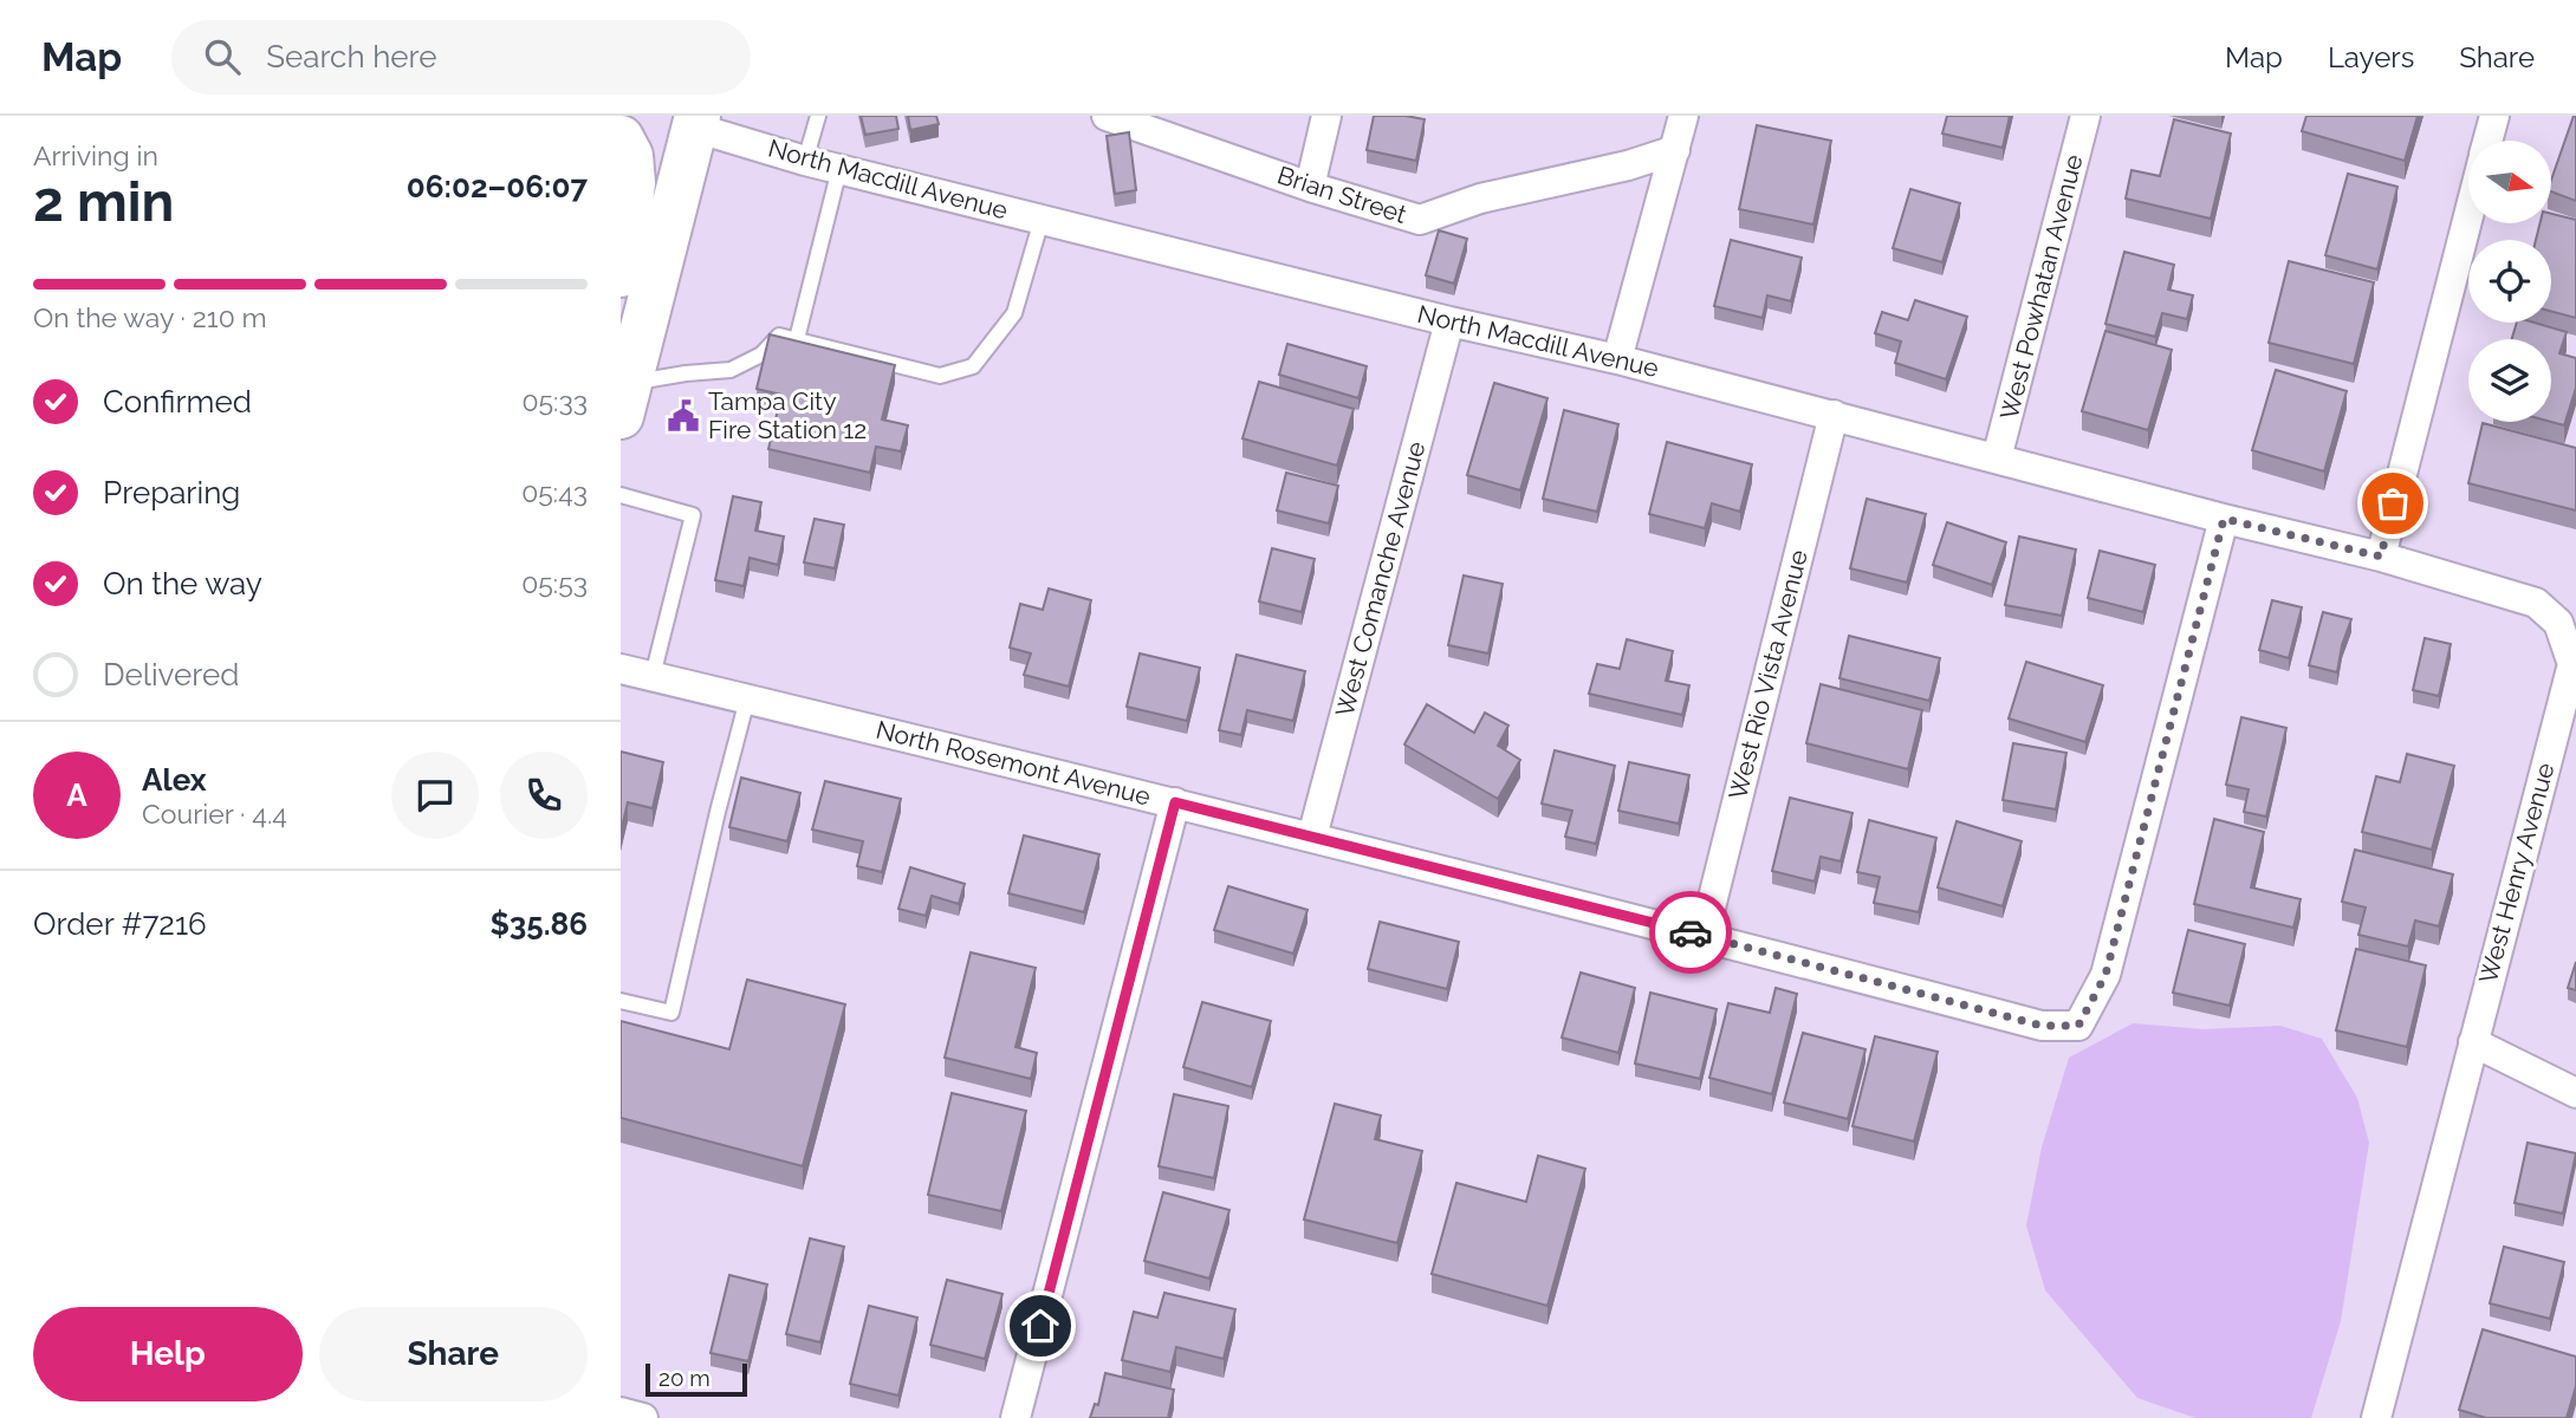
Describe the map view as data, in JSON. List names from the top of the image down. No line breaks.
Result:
{"streets":{"street":["North Macdill Avenue","Brian Street","West Powhatan Avenue","West Comanche Avenue","West Rio Vista Avenue","North Rosemont Avenue","West Henry Avenue"]},"crossings":[["North Macdill Avenue","West Powhatan Avenue"],["North Macdill Avenue","West Comanche Avenue"],["North Macdill Avenue","West Rio Vista Avenue"],["North Macdill Avenue","North Rosemont Avenue"],["North Macdill Avenue","West Henry Avenue"],["West Comanche Avenue","North Rosemont Avenue"],["West Rio Vista Avenue","North Rosemont Avenue"]],"places":{"public building":["Tampa City Fire Station 12"]},"scale_bar":"20 m","north":"right","page":{"header":"Map","search":"Search here","nav":["Map","Layers","Share"],"heading":["2 min","Arriving in","06:02–06:07"],"panel":["Alex","Courier · 4.4","Order #7216","$35.86"],"bar":"On the way · 210 m","list":[["Confirmed","05:33"],["Preparing","05:43"],["On the way","05:53"],"Delivered"],"round":"A","buttons":["Help","Share"],"scale":"20 m"}}
